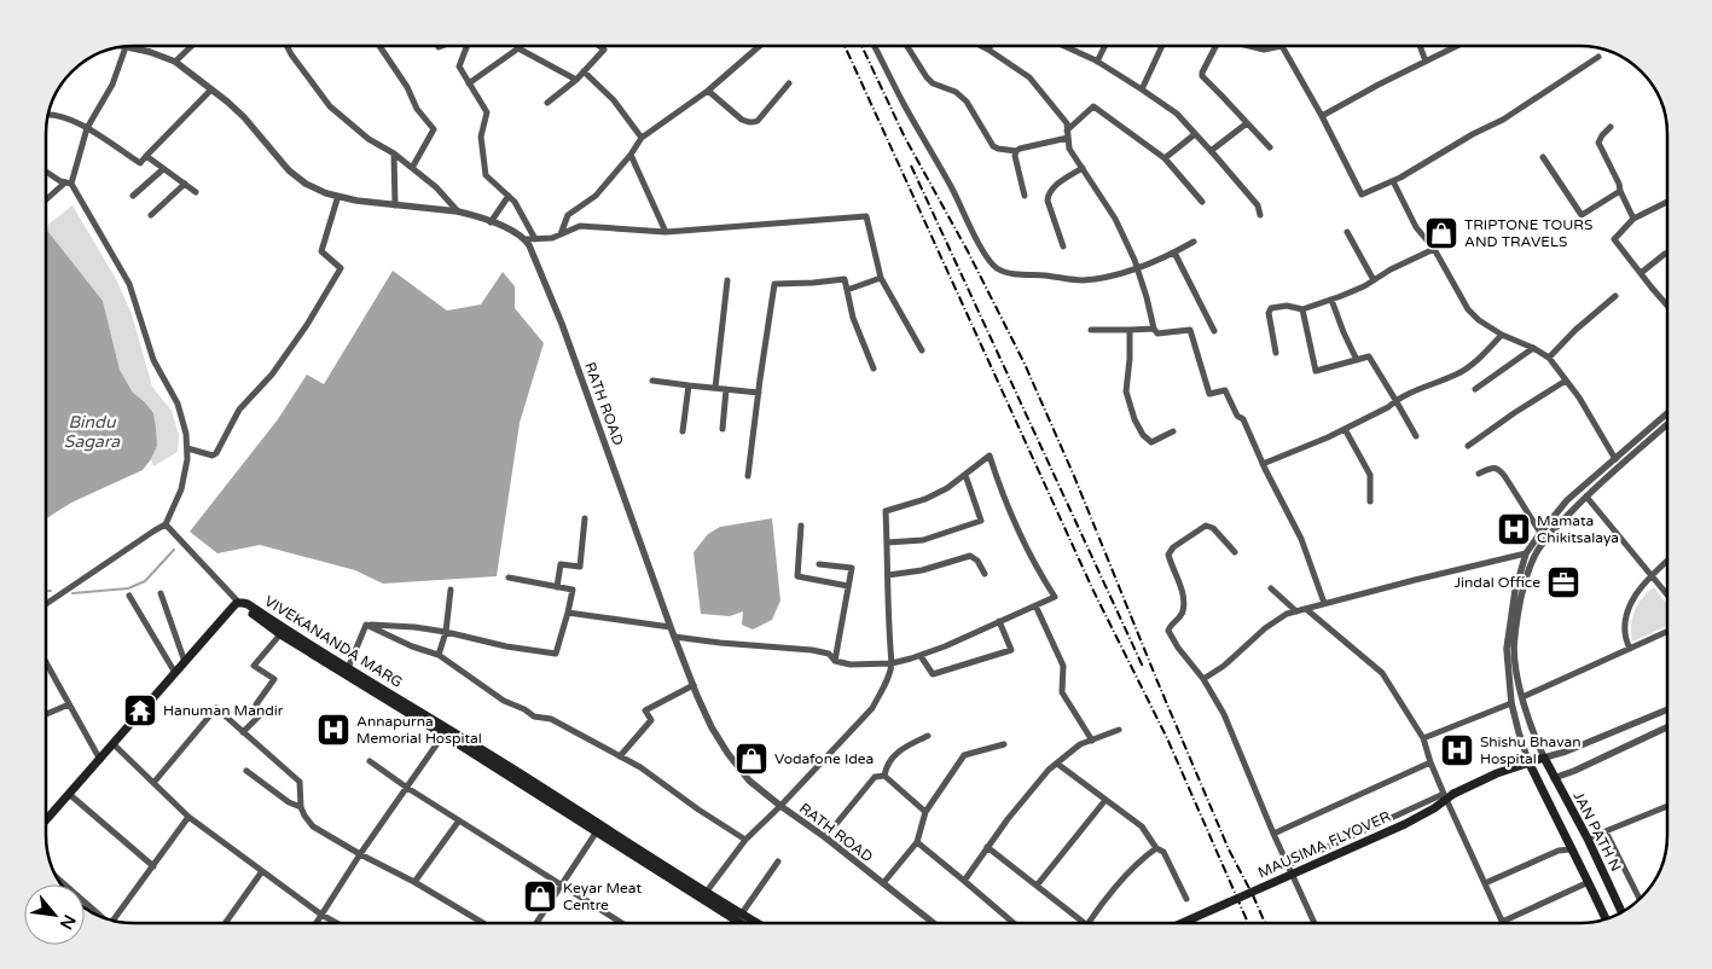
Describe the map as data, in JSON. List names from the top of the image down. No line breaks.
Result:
{"streets":{"main road":["VIVEKANANDA MARG","JAN PATH N","MAUSIMA FLYOVER"],"street":["RATH ROAD"]},"crossings":[["JAN PATH N","MAUSIMA FLYOVER"]],"water":["Bindu Sagara"],"places":{"shop":["TRIPTONE TOURS AND TRAVELS","Vodafone Idea","Keyar Meat Centre"],"hospital":["Mamata Chikitsalaya","Annapurna Memorial Hospital","Shishu Bhavan Hospital"],"office":["Jindal Office"],"temple":["Hanuman Mandir"]},"north":"bottom right"}
